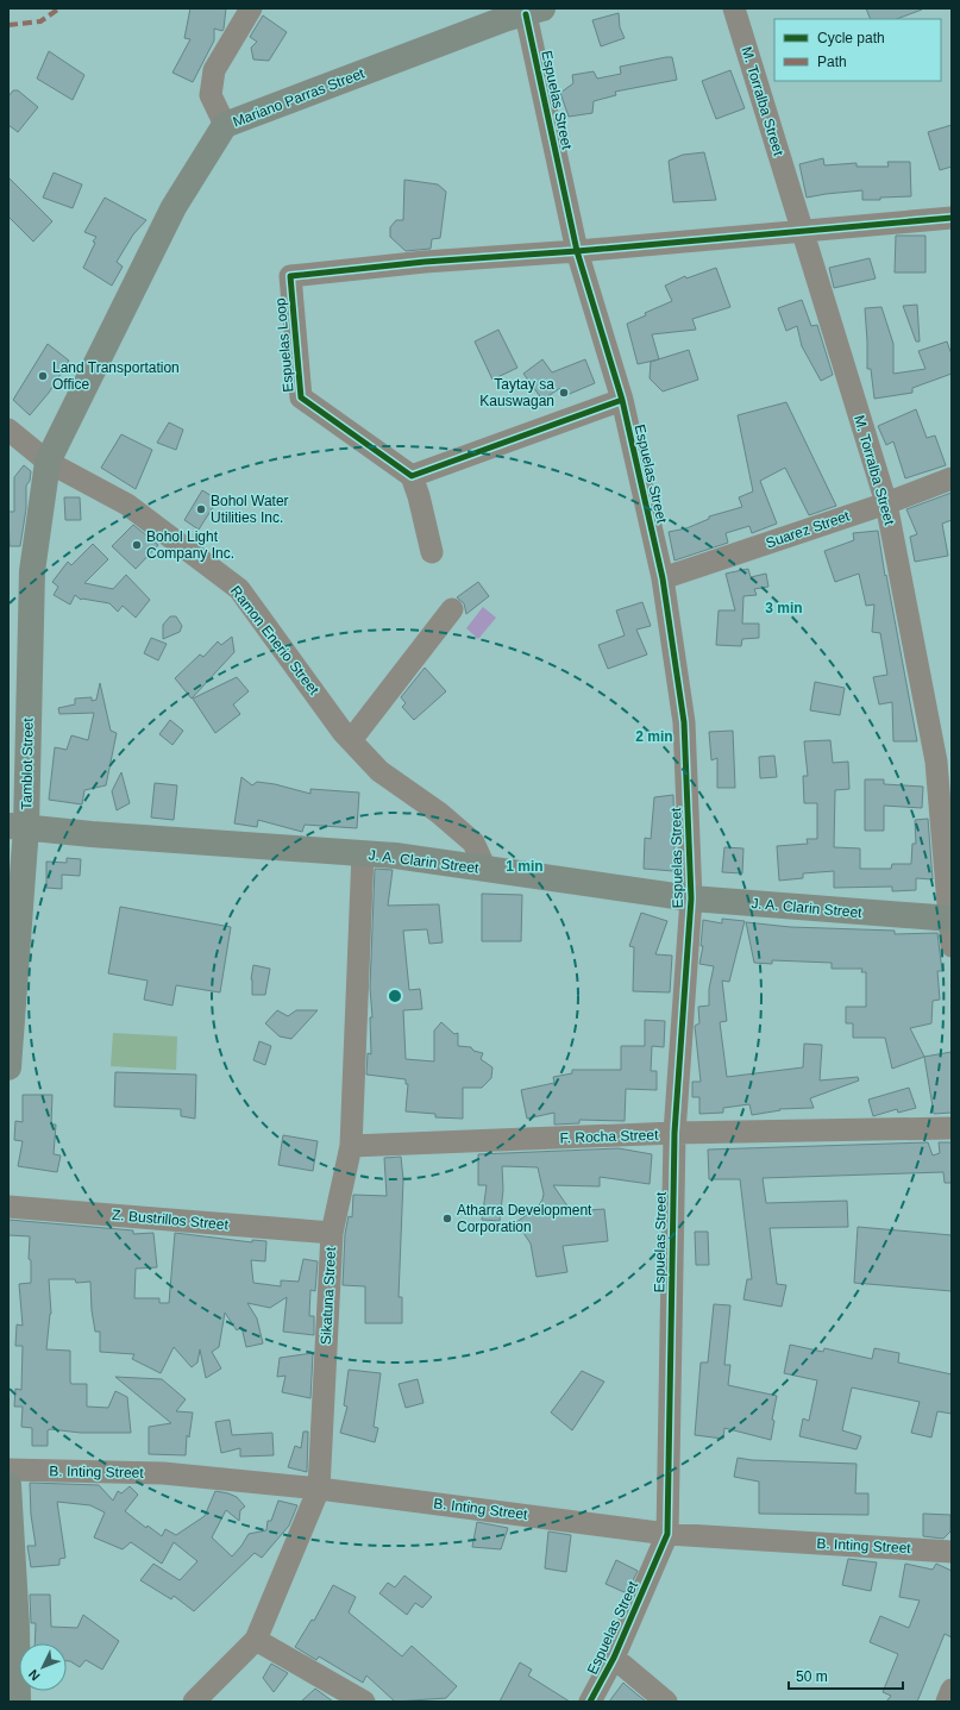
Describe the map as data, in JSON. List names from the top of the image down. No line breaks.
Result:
{"streets":{"main road":["Mariano Parras Street","Tamblot Street","J. A. Clarin Street"],"street":["Espuelas Street","M. Torralba Street","Espuelas Loop","Suarez Street","Ramon Enerio Street","F. Rocha Street","Z. Bustrillos Street","Sikatuna Street","B. Inting Street"]},"crossings":[["Mariano Parras Street","Espuelas Street"],["Mariano Parras Street","Ramon Enerio Street"],["Mariano Parras Street","Tamblot Street"],["Espuelas Street","Espuelas Loop"],["Espuelas Street","Suarez Street"],["Espuelas Street","J. A. Clarin Street"],["Espuelas Street","F. Rocha Street"],["Espuelas Street","B. Inting Street"],["M. Torralba Street","Suarez Street"],["M. Torralba Street","J. A. Clarin Street"],["Ramon Enerio Street","Tamblot Street"],["Ramon Enerio Street","J. A. Clarin Street"],["Tamblot Street","J. A. Clarin Street"],["J. A. Clarin Street","Sikatuna Street"],["F. Rocha Street","Sikatuna Street"],["Z. Bustrillos Street","Sikatuna Street"],["Sikatuna Street","B. Inting Street"]],"places":["Land Transportation Office","Taytay sa Kauswagan","Bohol Water Utilities Inc.","Bohol Light Company Inc.","Atharra Development Corporation"],"legend":["Cycle path","Path"],"scale_bar":"50 m","north":"bottom left","rings":["3 min","2 min","1 min"]}
